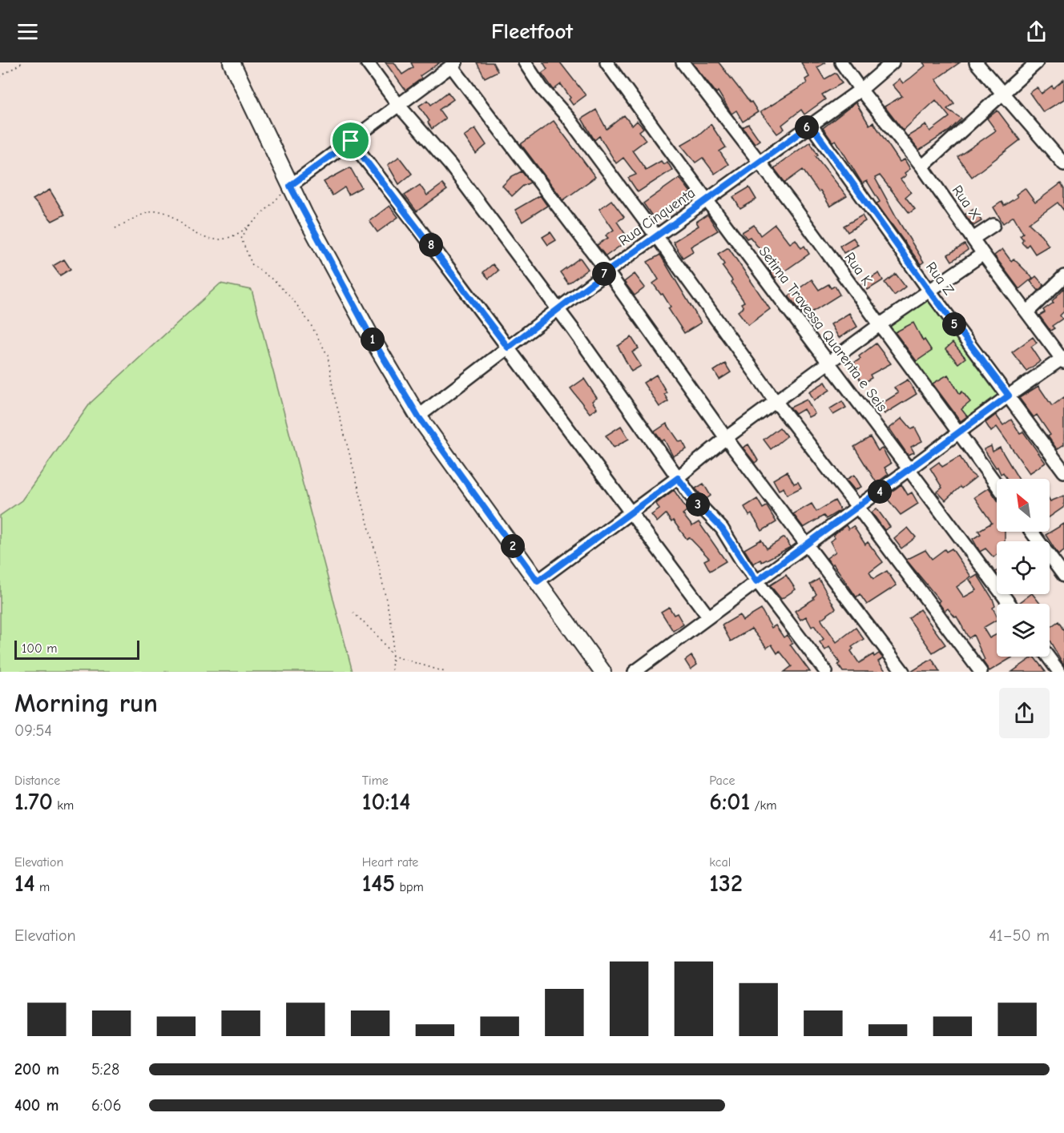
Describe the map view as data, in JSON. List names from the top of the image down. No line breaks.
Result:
{"streets":{"street":["Rua X","Rua Cinquenta","Rua K","Rua Z","Setima Travessa Quarenta e Seis"]},"crossings":[["Rua X","Rua Cinquenta"],["Rua Cinquenta","Rua K"],["Rua Cinquenta","Rua Z"],["Rua Cinquenta","Setima Travessa Quarenta e Seis"]],"scale_bar":"100 m","north":"top left","page":{"header":"Fleetfoot","pins":["6","8","7","5","1","4","3","2"],"scale":"100 m","heading":["Morning run","09:54"],"stats":[["Distance","1.70 km"],["Time","10:14"],["Pace","6:01 /km"],["Elevation","14 m"],["Heart rate","145 bpm"],["kcal","132"]],"chart":["Elevation","41–50 m"],"list":[{"name":"200 m","note":"5:28"},{"name":"400 m","note":"6:06"}]}}
